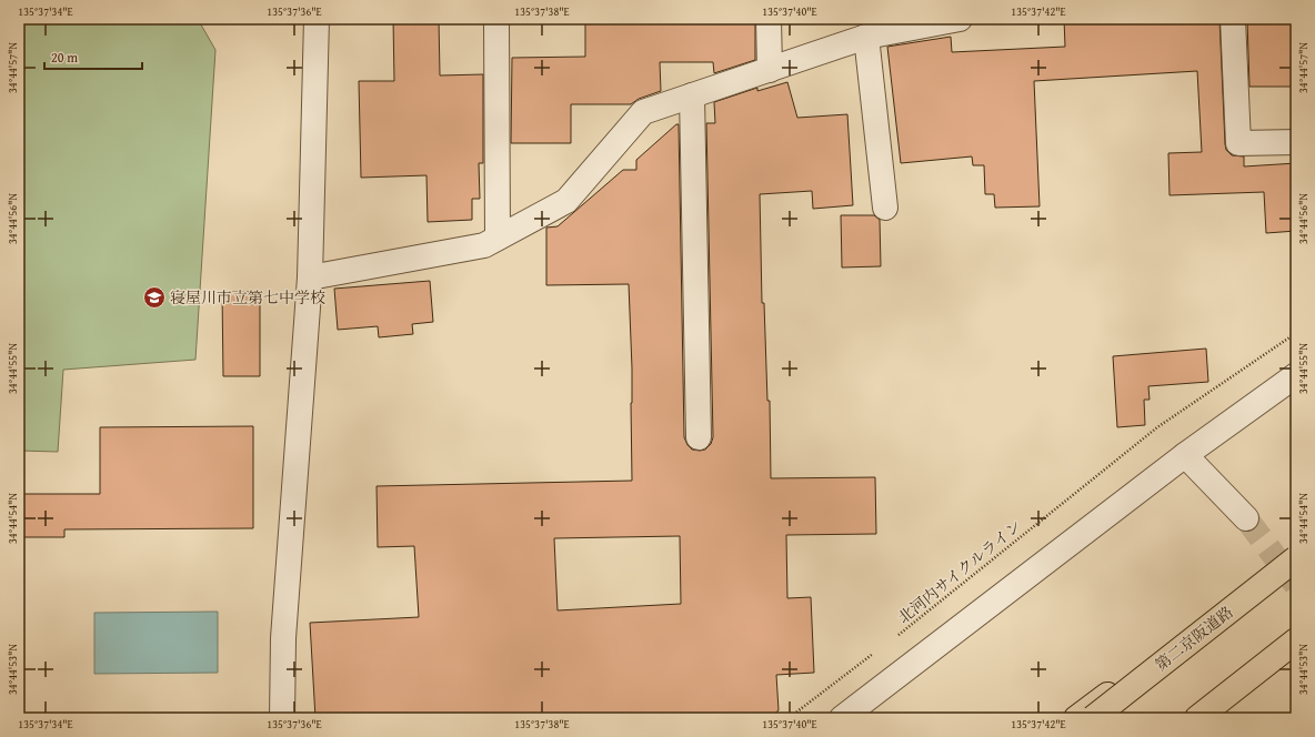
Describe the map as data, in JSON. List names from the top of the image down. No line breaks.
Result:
{"streets":{"highway":["第二京阪道路"],"path":["北河内サイクルライン"]},"places":{"school or university":["寝屋川市立第七中学校"]},"scale_bar":"20 m","coordinates":["135°37'34\"E","135°37'36\"E","135°37'38\"E","135°37'40\"E","135°37'42\"E","34°44'57\"N","34°44'56\"N","34°44'55\"N","34°44'54\"N","34°44'53\"N"]}
